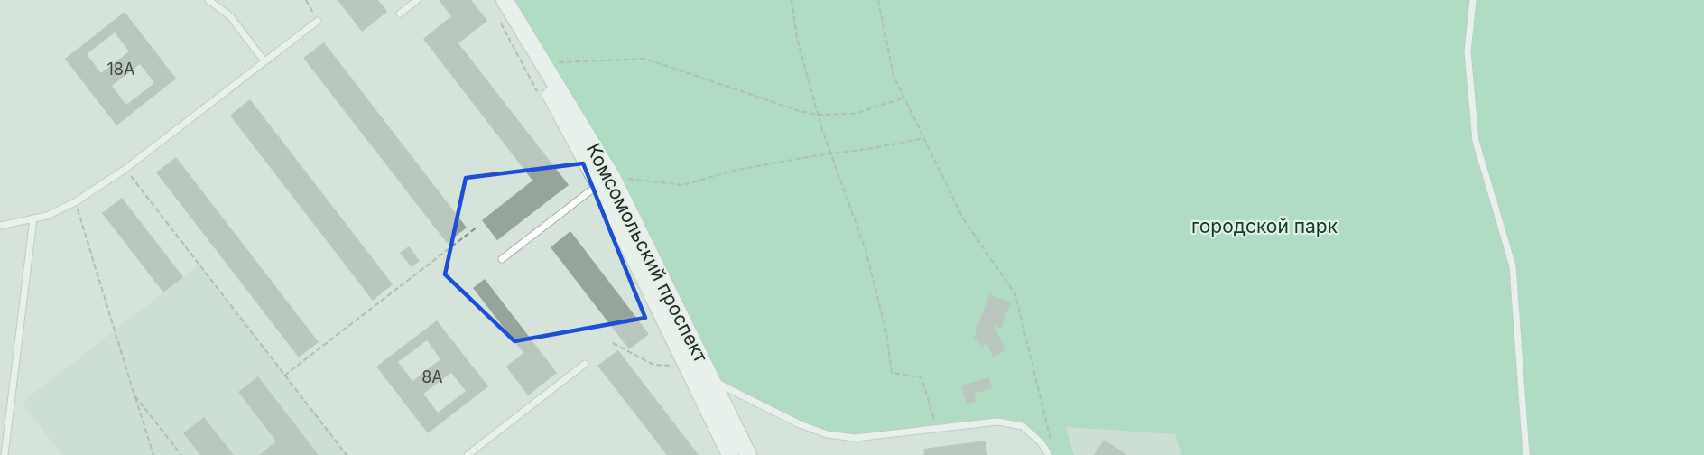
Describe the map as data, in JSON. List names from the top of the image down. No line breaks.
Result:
{"streets":{"street":["Комсомольский проспект"]},"parks":["городской парк"],"house_numbers":["18А","8А"]}
